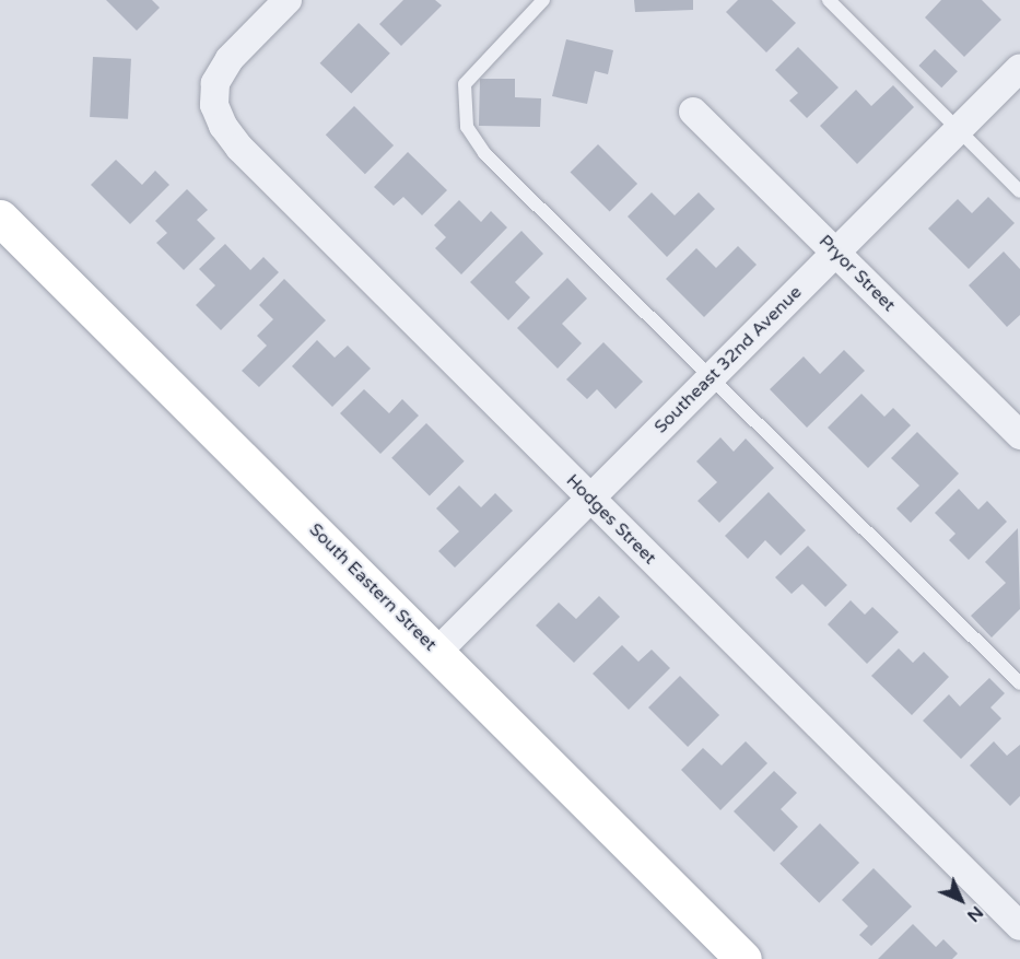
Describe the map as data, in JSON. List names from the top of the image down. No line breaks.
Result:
{"streets":{"main road":["South Eastern Street"],"street":["Pryor Street","Southeast 32nd Avenue","Hodges Street"]},"crossings":[["Pryor Street","Southeast 32nd Avenue"],["Southeast 32nd Avenue","Hodges Street"],["Southeast 32nd Avenue","South Eastern Street"]],"north":"bottom right"}
